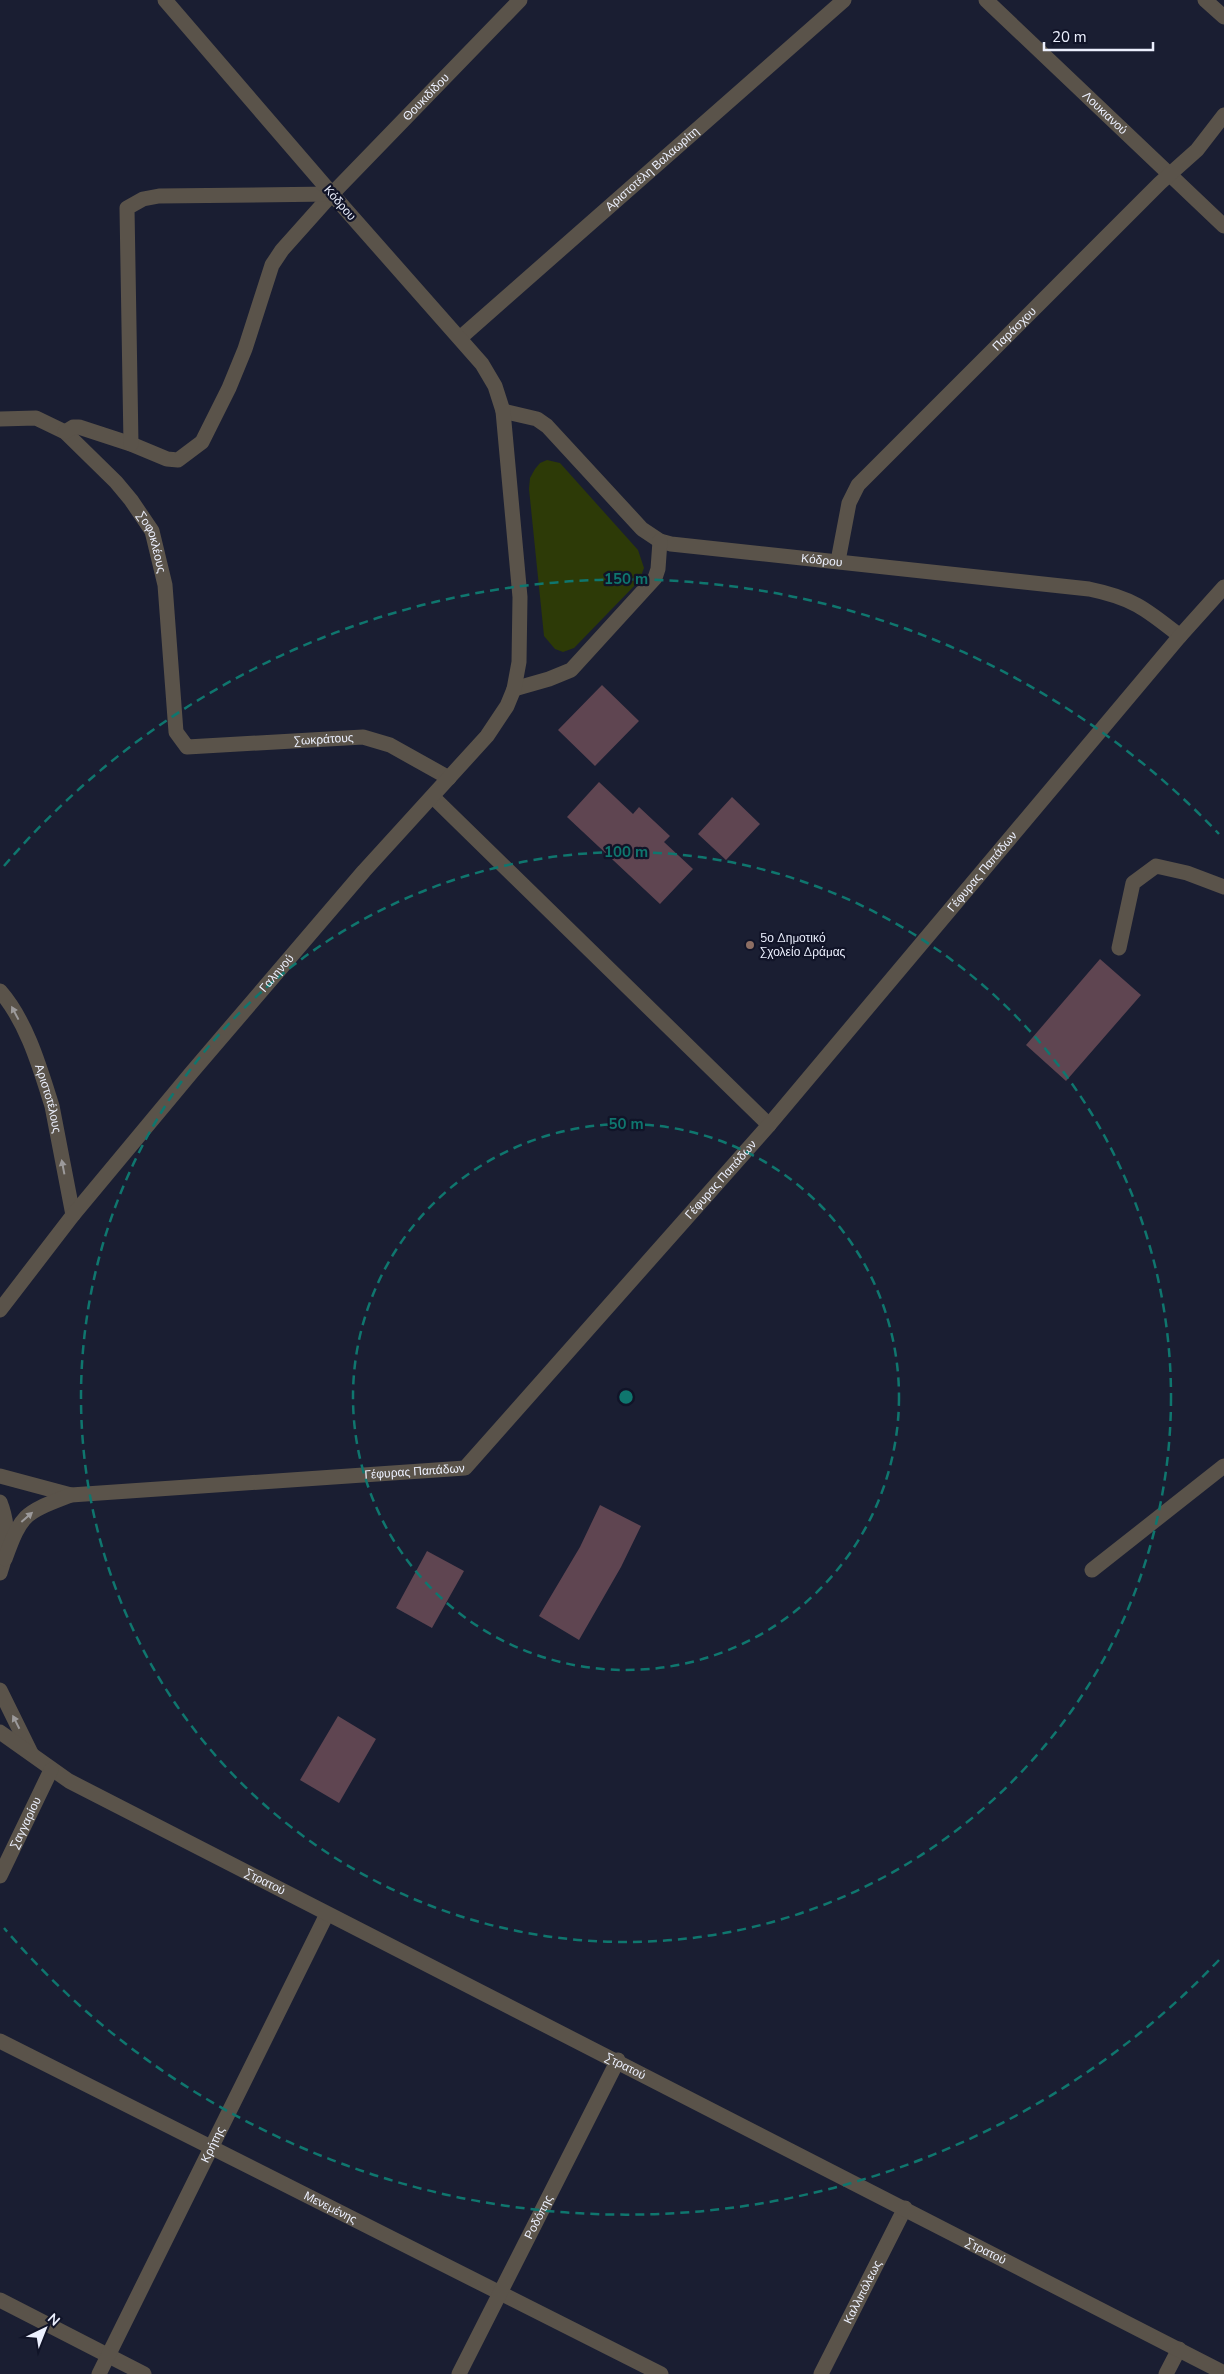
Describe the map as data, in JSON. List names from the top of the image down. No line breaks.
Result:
{"streets":{"street":["Θουκιδίδου","Λουκιανού","Αριστοτέλη Βαλαωρίτη","Κόδρου","Παράσχου","Σοφοκλέους","Σωκράτους","Γέφυρας Παπάδων","Γαληνού","Αριστοτέλους","Σαγγαρίου","Στρατού","Κρήτης","Μενεμένης","Ροδόπης","Καλλιπόλεως"]},"crossings":[["Θουκιδίδου","Κόδρου"],["Λουκιανού","Παράσχου"],["Αριστοτέλη Βαλαωρίτη","Κόδρου"],["Κόδρου","Παράσχου"],["Κόδρου","Γέφυρας Παπάδων"],["Κόδρου","Γαληνού"],["Σοφοκλέους","Σωκράτους"],["Σωκράτους","Γαληνού"],["Γαληνού","Αριστοτέλους"],["Σαγγαρίου","Στρατού"],["Στρατού","Κρήτης"],["Στρατού","Ροδόπης"],["Στρατού","Καλλιπόλεως"],["Κρήτης","Μενεμένης"],["Μενεμένης","Ροδόπης"]],"one_way":["Αριστοτέλους"],"places":["5ο Δημοτικό Σχολείο Δράμας"],"scale_bar":"20 m","north":"top right","rings":["150 m","100 m","50 m"]}
